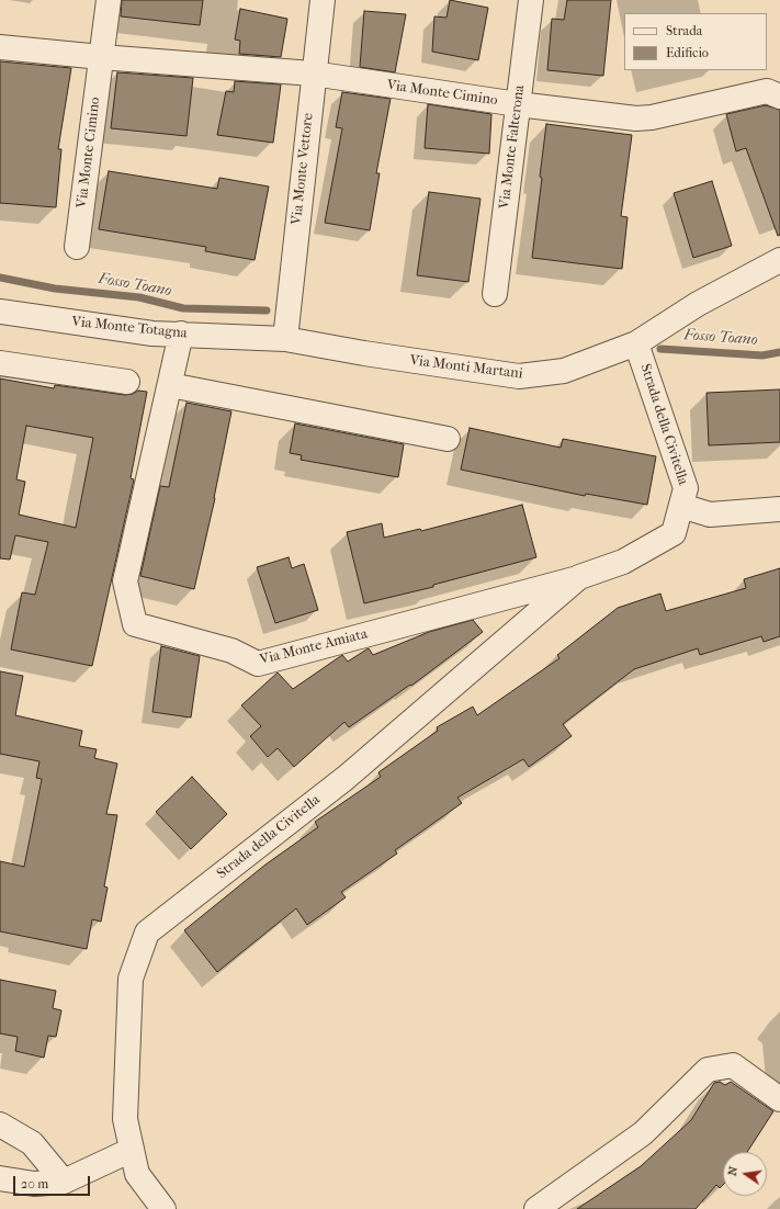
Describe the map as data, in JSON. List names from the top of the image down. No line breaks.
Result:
{"streets":{"street":["Via Monte Cimino","Via Monte Falterona","Via Monte Vettore","Via Monte Totagna","Via Monti Martani","Strada della Civitella","Via Monte Amiata"]},"crossings":[["Via Monte Cimino","Via Monte Falterona"],["Via Monte Cimino","Via Monte Vettore"],["Via Monte Vettore","Via Monte Totagna"],["Via Monte Vettore","Via Monti Martani"],["Via Monte Totagna","Via Monti Martani"],["Via Monte Totagna","Via Monte Amiata"],["Via Monti Martani","Strada della Civitella"],["Strada della Civitella","Via Monte Amiata"]],"water":["Fosso Toano"],"legend":["Strada","Edificio"],"scale_bar":"20 m","north":"left"}
